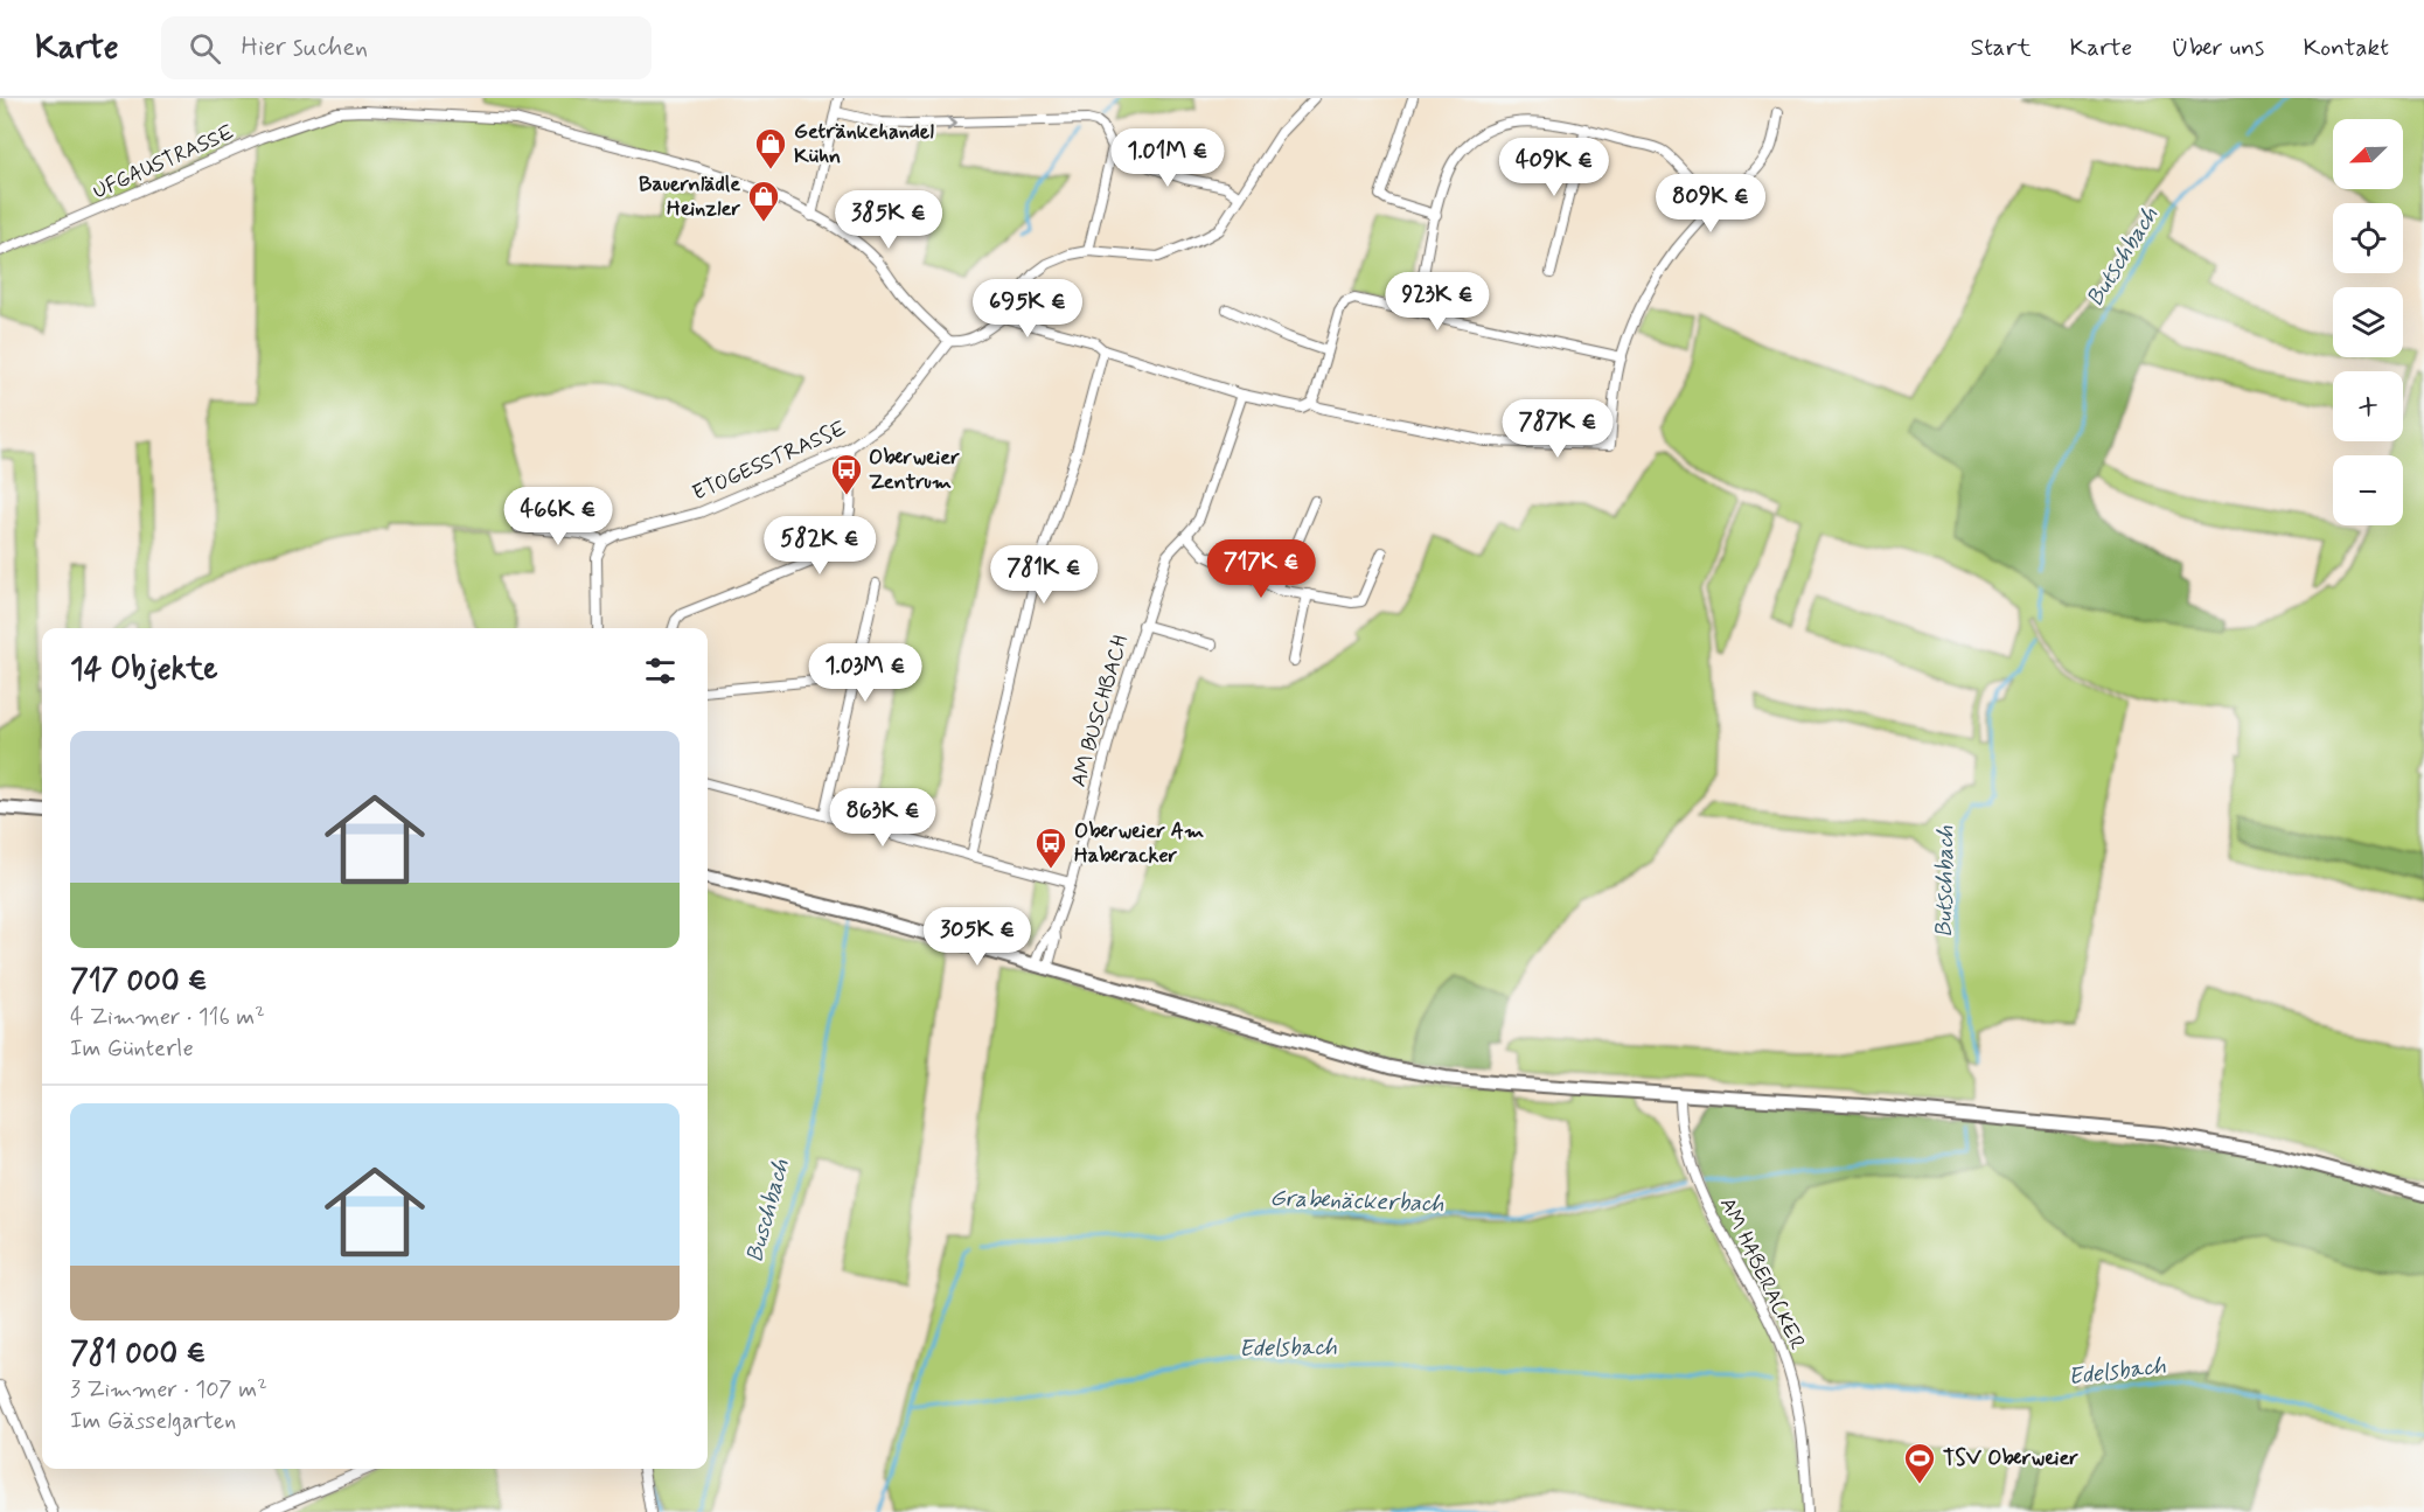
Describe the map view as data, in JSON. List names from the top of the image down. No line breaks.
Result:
{"streets":{"street":["UFGAUSTRASSE","ETOGESSTRASSE","AM BUSCHBACH","AM HABERACKER"]},"crossings":[["UFGAUSTRASSE","ETOGESSTRASSE"]],"water":["Butschbach","Grabenäckerbach","Buschbach","Edelsbach"],"places":{"shop":["Getränkehandel Kühn","Bauernlädle Heinzler"],"bus stop":["Oberweier Zentrum","Oberweier Am Haberacker"],"sports":["TSV Oberweier"]},"north":"bottom left","page":{"header":"Karte","search":"Hier suchen","nav":["Start","Karte","Über uns","Kontakt"],"map_buttons":["+","−"],"price":["1.01M €","409K €","809K €","385K €","923K €","695K €","787K €","466K €","582K €","717K €","781K €","1.03M €","863K €","305K €"],"heading":"14 Objekte","list":[{"name":"717 000 €","note":"4 Zimmer · 116 m² · Im Günterle"},{"name":"781 000 €","note":"3 Zimmer · 107 m² · Im Gässelgarten"}]}}
